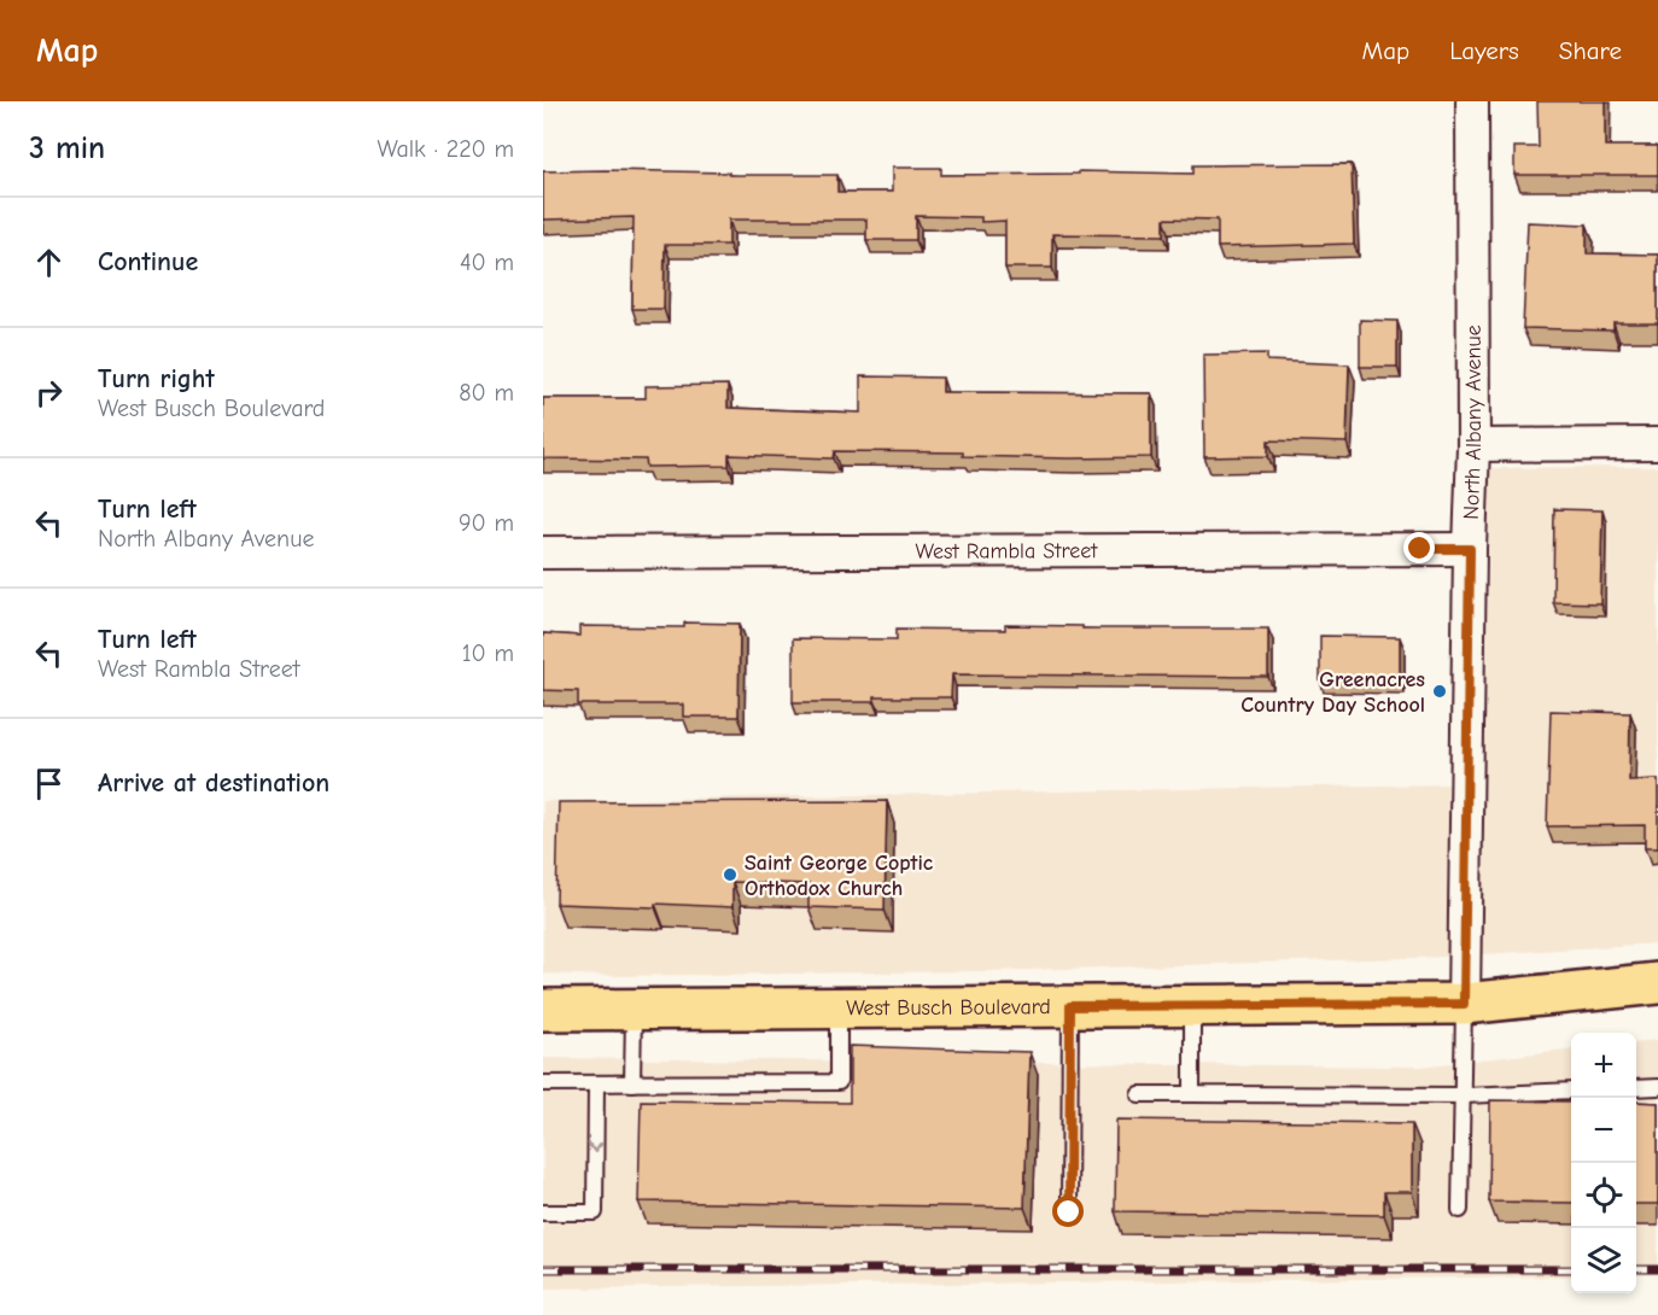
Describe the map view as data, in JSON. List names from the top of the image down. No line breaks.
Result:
{"streets":{"main road":["West Busch Boulevard"],"street":["North Albany Avenue","West Rambla Street"]},"crossings":[["North Albany Avenue","West Rambla Street"],["North Albany Avenue","West Busch Boulevard"]],"places":["Greenacres Country Day School","Saint George Coptic Orthodox Church"],"page":{"header":"Map","nav":["Map","Layers","Share"],"heading":["3 min","Walk · 220 m"],"list":[["Continue","40 m"],["Turn right","West Busch Boulevard","80 m"],["Turn left","North Albany Avenue","90 m"],["Turn left","West Rambla Street","10 m"],"Arrive at destination"],"map_buttons":["+","−"]}}
